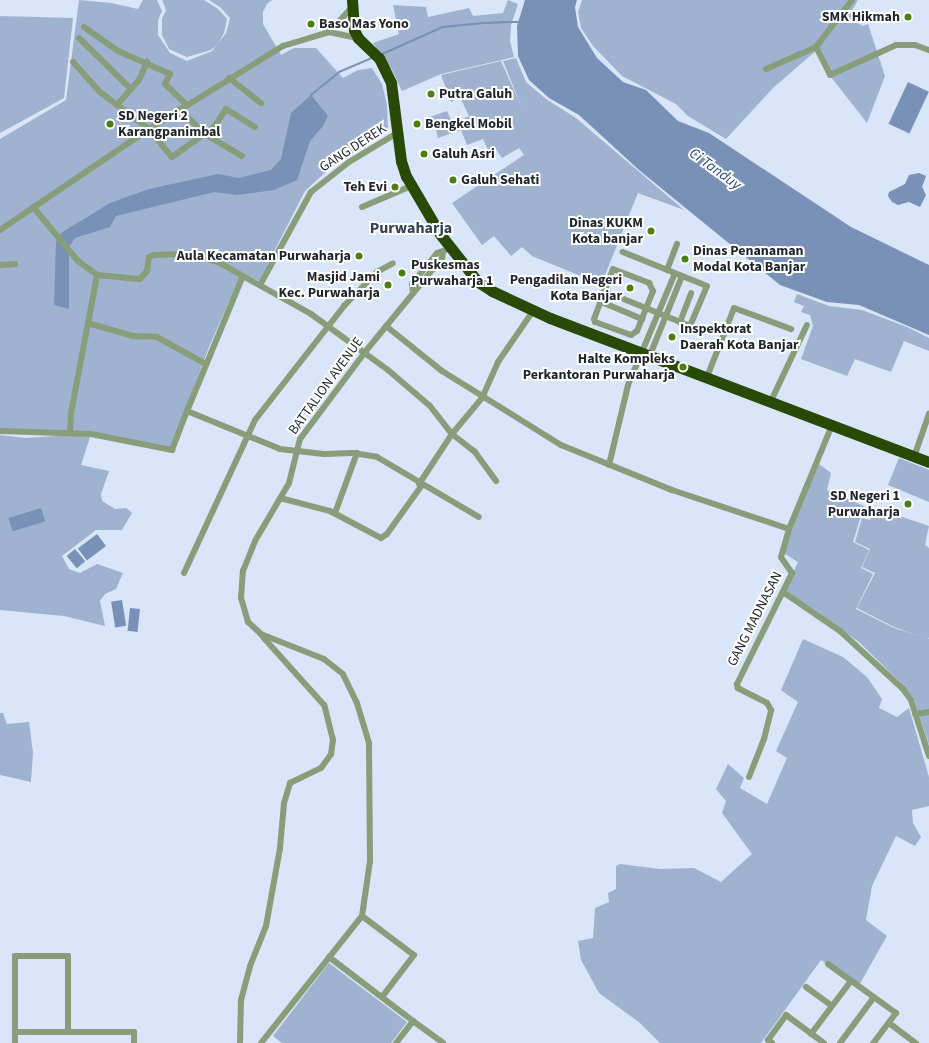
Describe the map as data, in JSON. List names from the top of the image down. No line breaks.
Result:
{"streets":{"street":["GANG DEREK","BATTALION AVENUE","GANG MADNASAN"]},"districts":["Purwaharja"],"water":["Ci Tanduy"],"places":["SMK Hikmah","Baso Mas Yono","Putra Galuh","SD Negeri 2 Karangpanimbal","Bengkel Mobil","Galuh Asri","Galuh Sehati","Teh Evi","Dinas KUKM Kota banjar","Aula Kecamatan Purwaharja","Dinas Penanaman Modal Kota Banjar","Puskesmas Purwaharja 1","Masjid Jami Kec. Purwaharja","Pengadilan Negeri Kota Banjar","Inspektorat Daerah Kota Banjar","Halte Kompleks Perkantoran Purwaharja","SD Negeri 1 Purwaharja"]}
